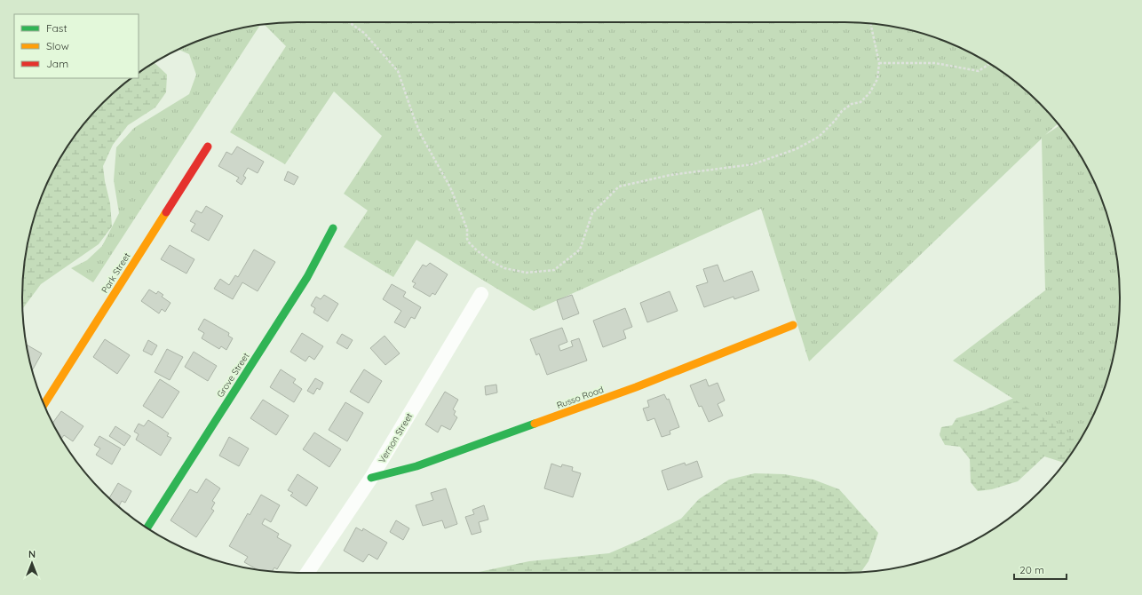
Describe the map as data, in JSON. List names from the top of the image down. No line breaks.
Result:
{"streets":{"street":["Park Street","Grove Street","Russo Road","Vernon Street"]},"crossings":[["Russo Road","Vernon Street"]],"legend":["Fast","Slow","Jam"],"scale_bar":"20 m","north":"top"}
